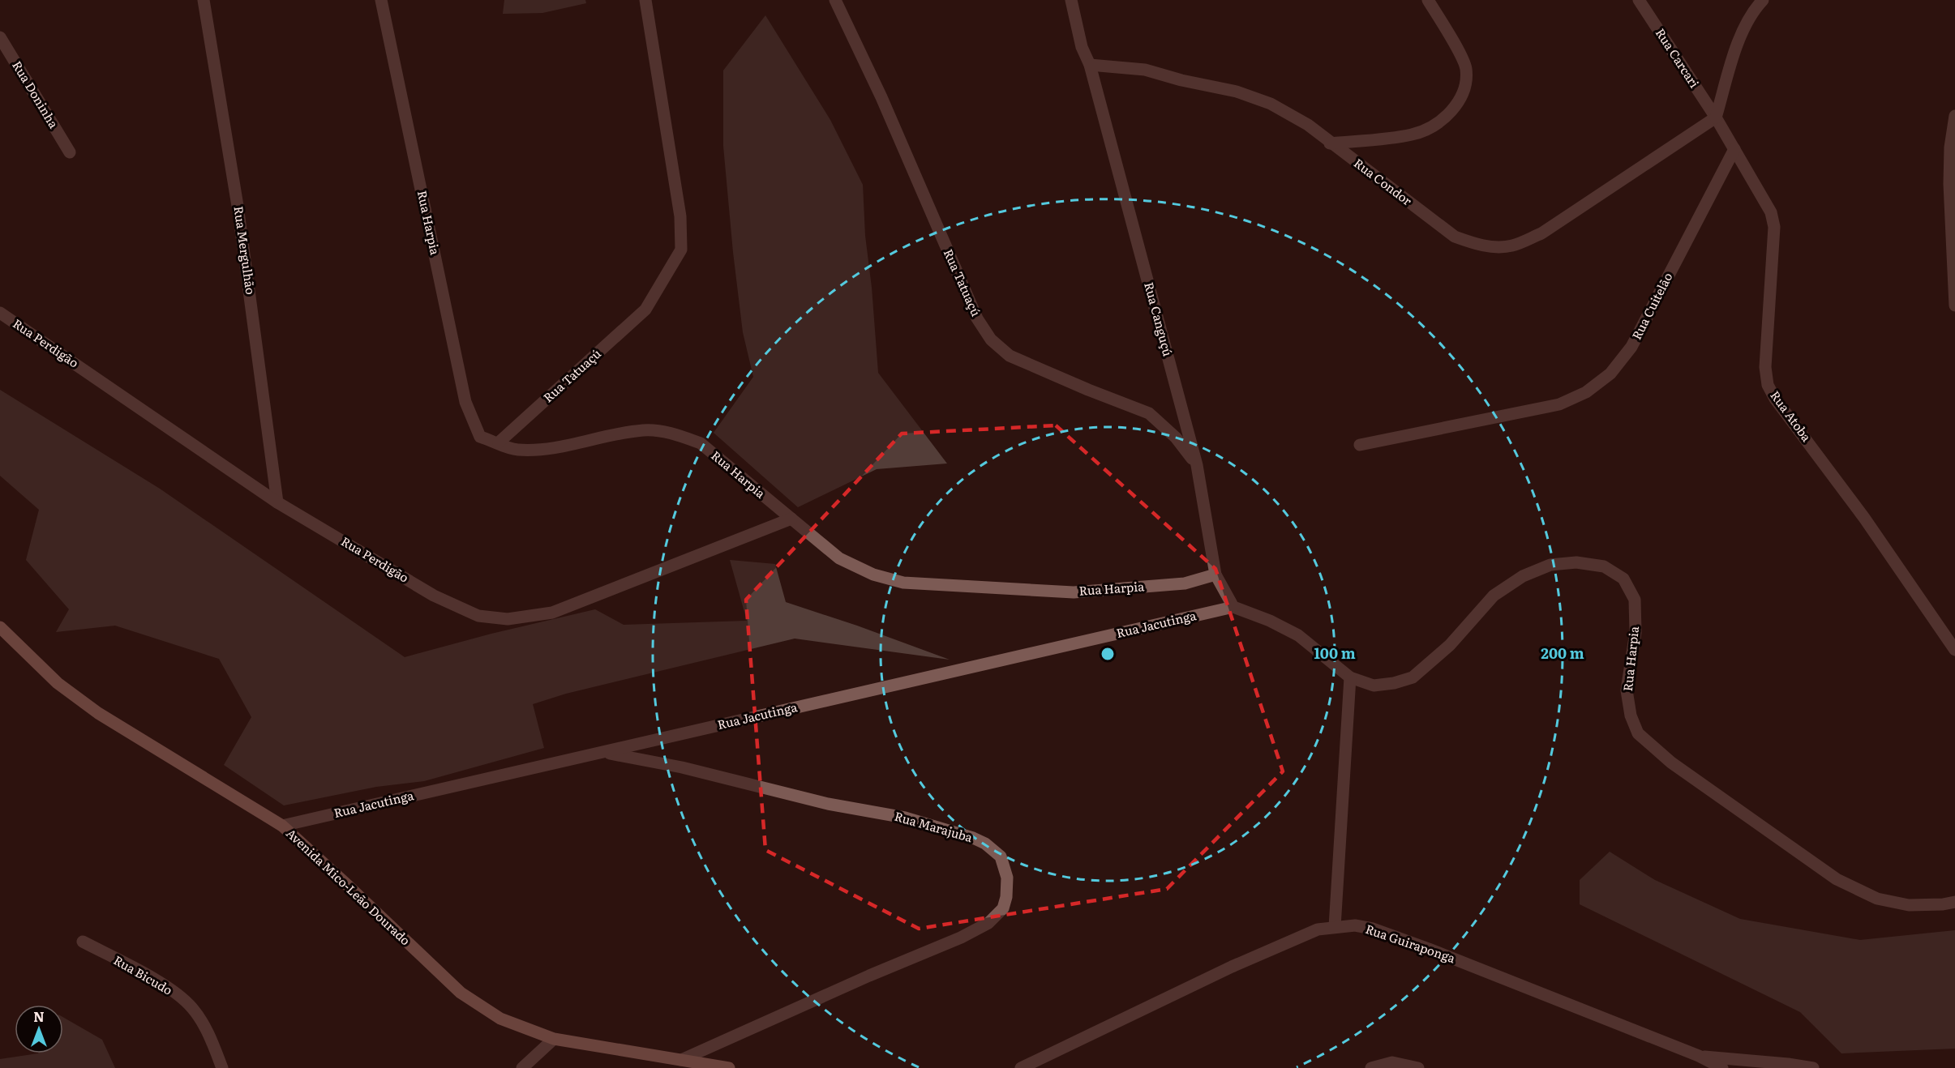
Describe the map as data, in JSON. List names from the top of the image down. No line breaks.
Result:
{"streets":{"street":["Rua Carcari","Rua Doninha","Rua Condor","Rua Harpia","Rua Mergulhão","Rua Tatuaçú","Rua Cuitelão","Rua Canguçú","Rua Perdigão","Rua Atoba","Rua Jacutinga","Rua Marajuba","Avenida Mico-Leão Dourado","Rua Guiraponga","Rua Bicudo"]},"crossings":[["Rua Carcari","Rua Condor"],["Rua Condor","Rua Canguçú"],["Rua Harpia","Rua Tatuaçú"],["Rua Harpia","Rua Canguçú"],["Rua Harpia","Rua Perdigão"],["Rua Harpia","Rua Jacutinga"],["Rua Mergulhão","Rua Perdigão"],["Rua Tatuaçú","Rua Canguçú"],["Rua Cuitelão","Rua Atoba"],["Rua Jacutinga","Rua Marajuba"],["Rua Jacutinga","Avenida Mico-Leão Dourado"],["Rua Marajuba","Avenida Mico-Leão Dourado"]],"north":"top","rings":["100 m","200 m"]}
